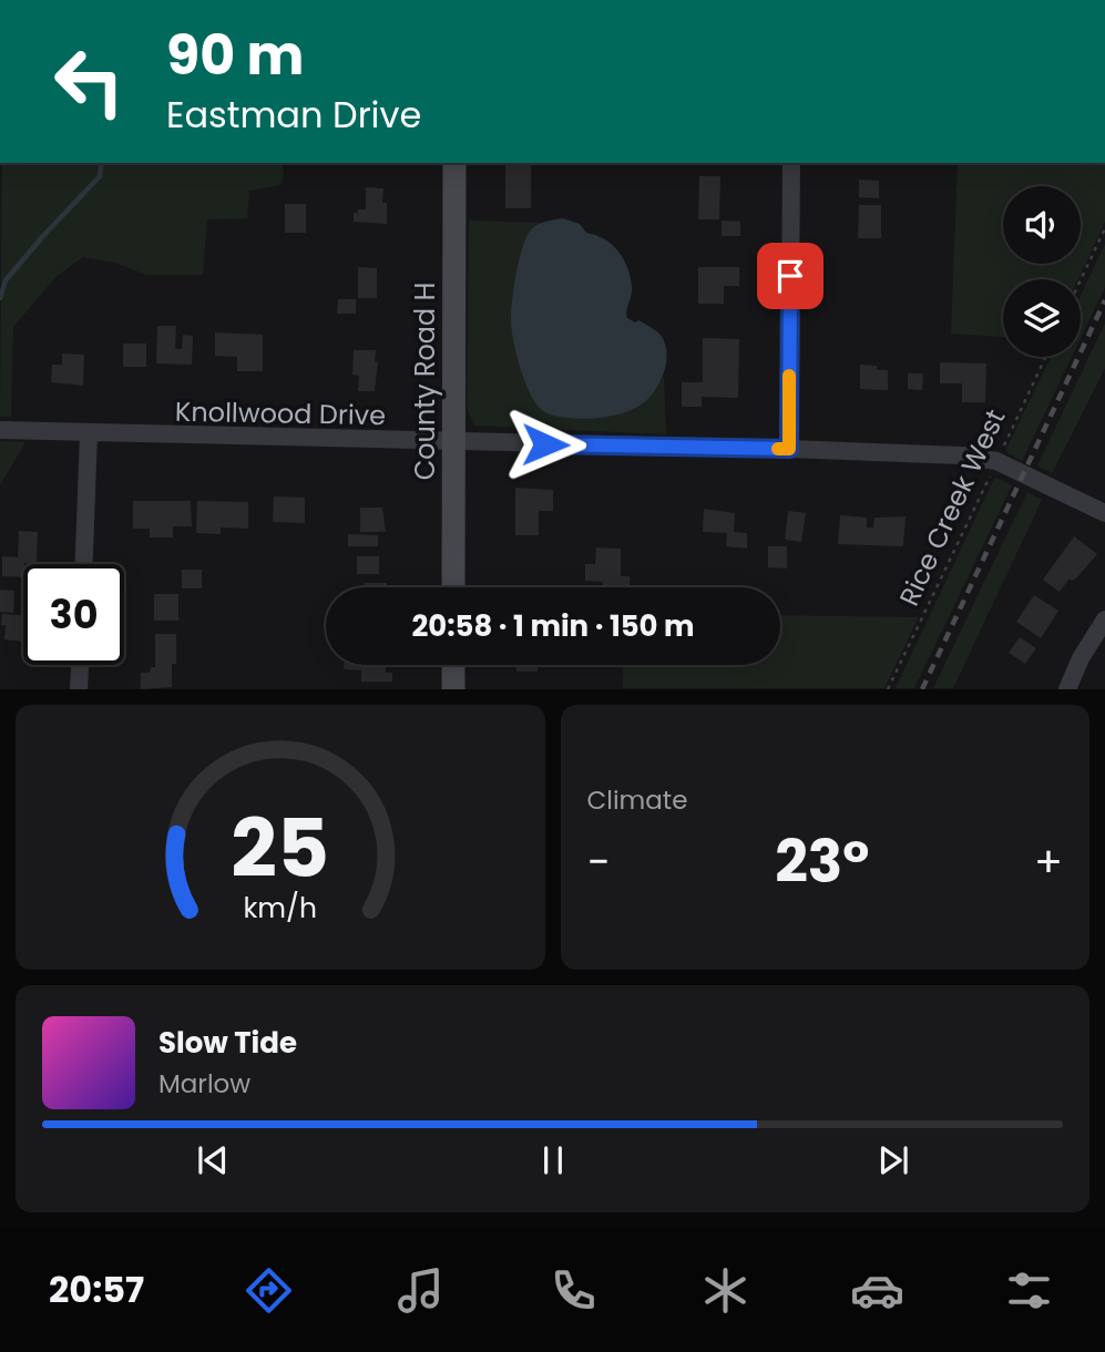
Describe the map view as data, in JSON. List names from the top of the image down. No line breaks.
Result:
{"streets":{"street":["County Road H","Knollwood Drive"],"path":["Rice Creek West"]},"crossings":[["County Road H","Knollwood Drive"],["Knollwood Drive","Rice Creek West"]],"page":{"turn":["90 m","Eastman Drive"],"limit":"30","trip":"20:58 · 1 min · 150 m","tile":"Climate","heat":["−","23°","+"],"song":["Slow Tide","Marlow"],"tabs":"20:57","gauge":["25","km/h"]}}
